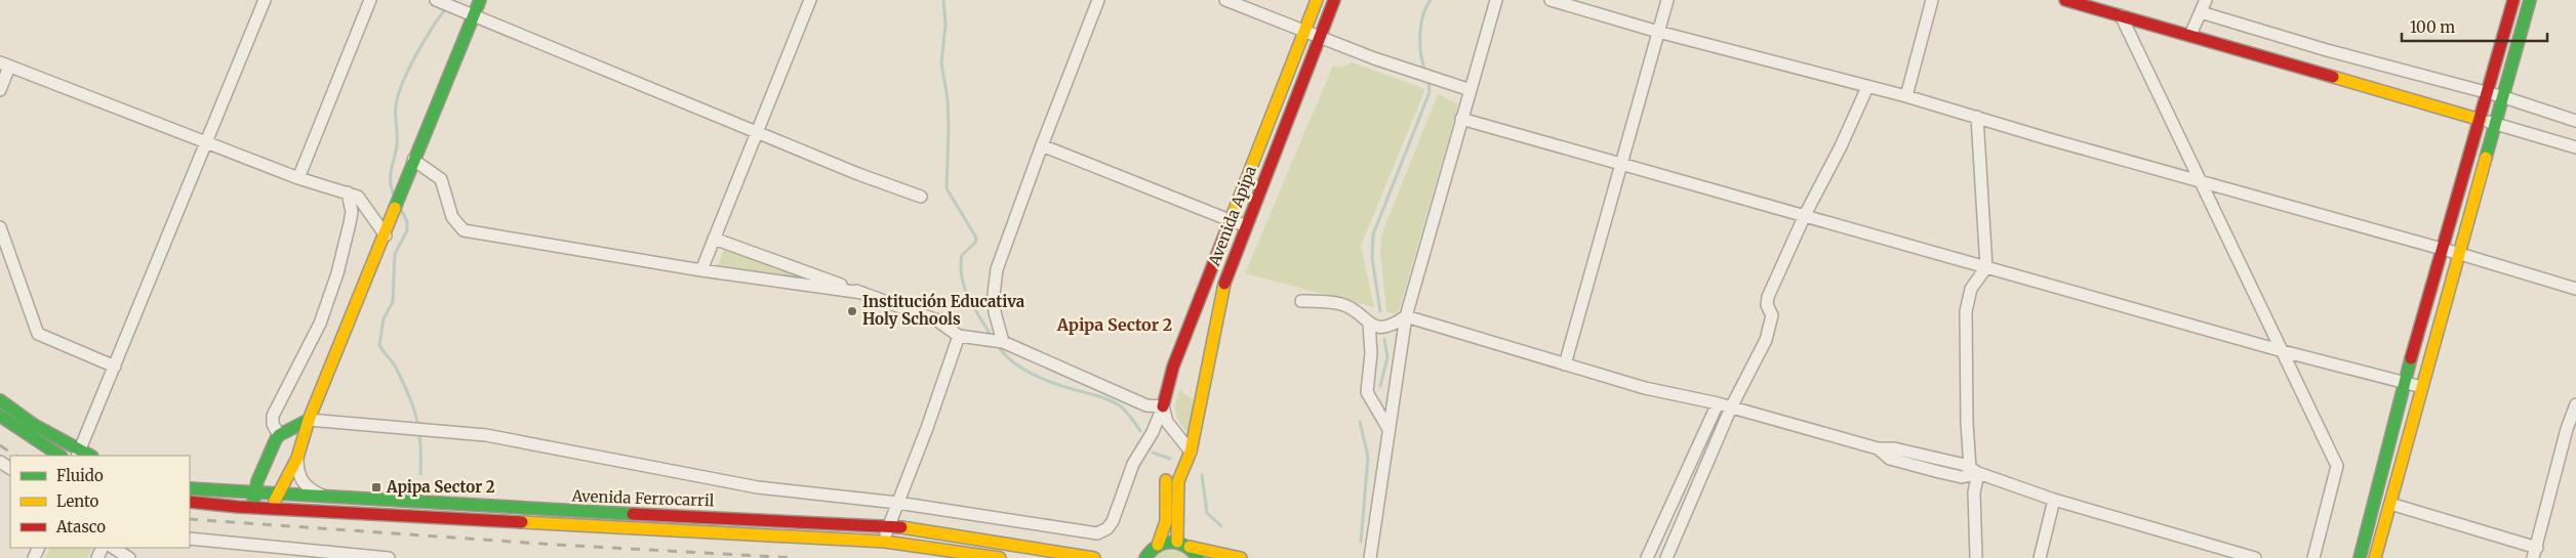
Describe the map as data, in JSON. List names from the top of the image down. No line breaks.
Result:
{"streets":{"street":["Avenida Apipa","Avenida Ferrocarril"]},"districts":["Apipa Sector 2"],"places":{"other":["Institución Educativa Holy Schools"],"transit":["Apipa Sector 2"]},"legend":["Fluido","Lento","Atasco"],"scale_bar":"100 m"}
